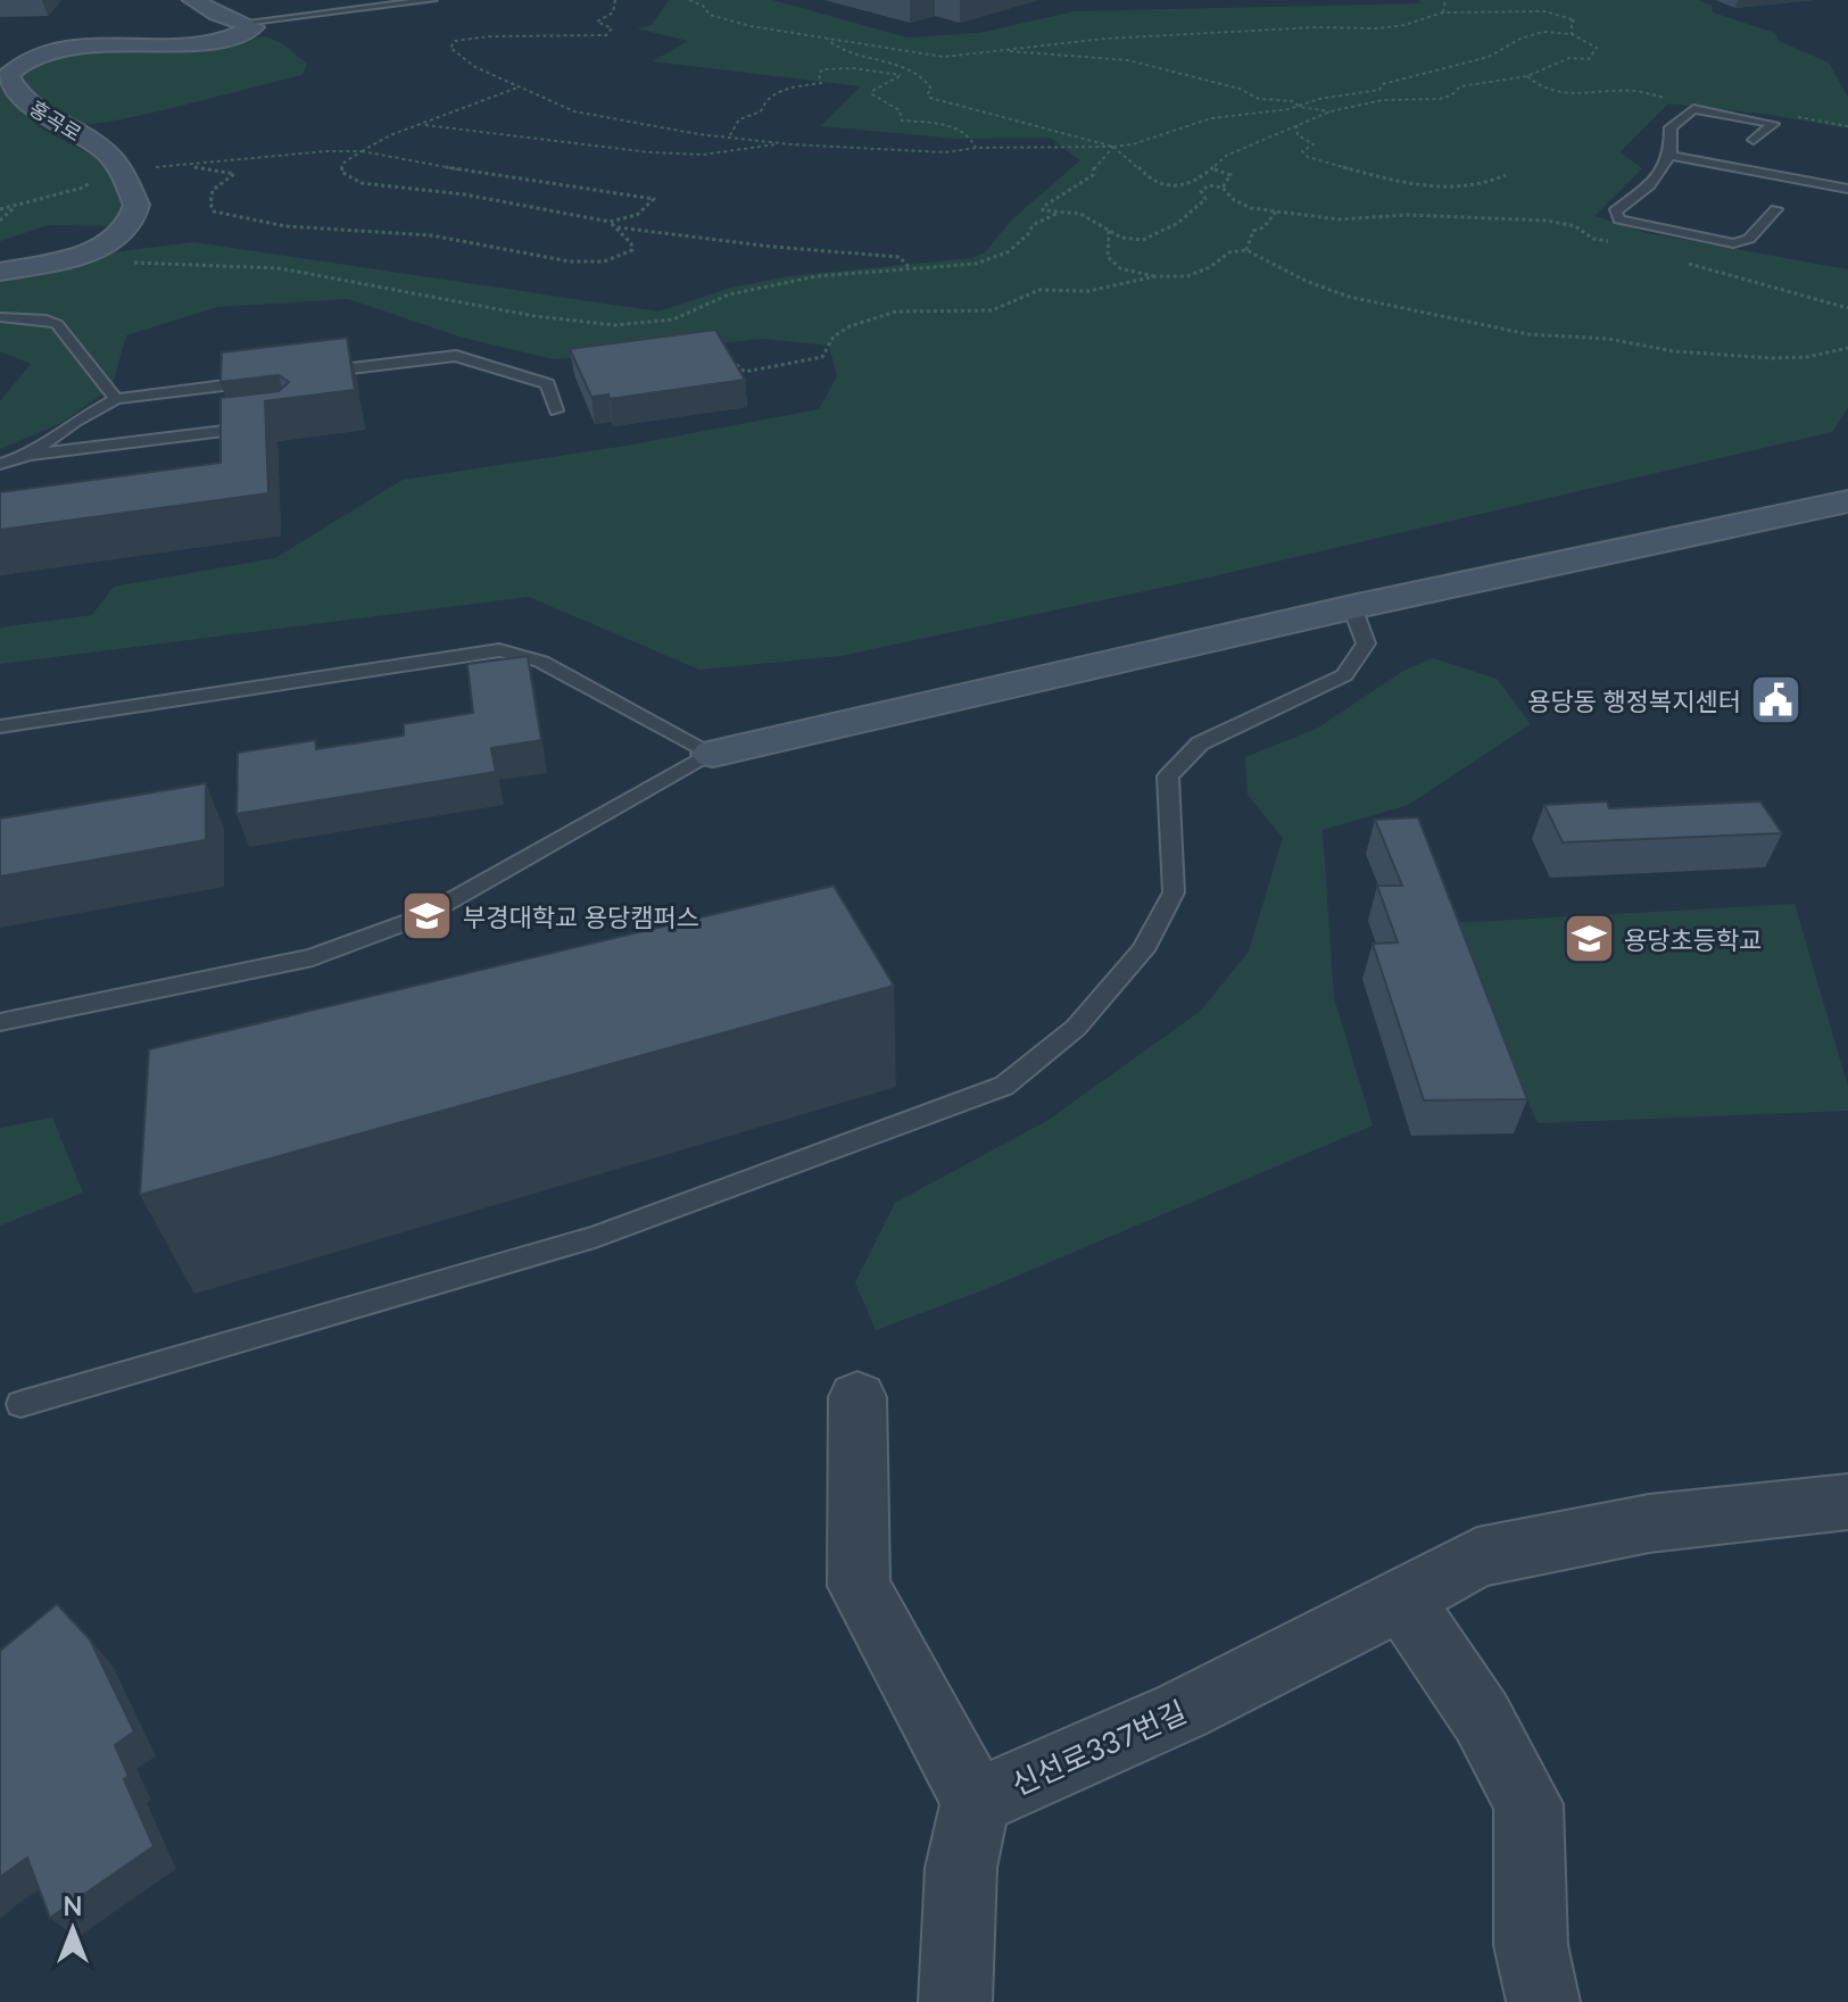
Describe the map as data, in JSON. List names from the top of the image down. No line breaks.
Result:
{"streets":{"street":["홍곡로","신선로337번길"]},"places":{"public building":["용당동 행정복지센터"],"school or university":["부경대학교 용당캠퍼스","용당초등학교"]},"north":"top"}
